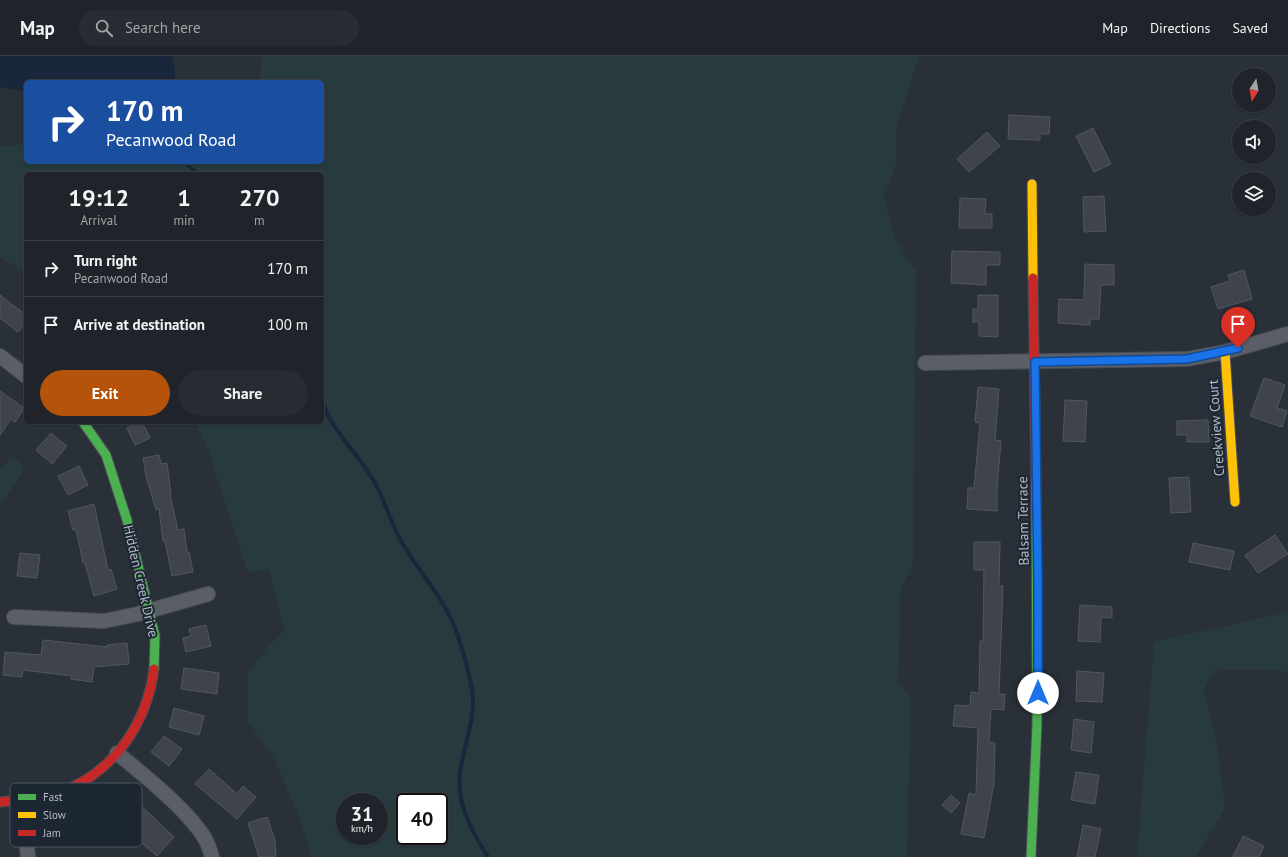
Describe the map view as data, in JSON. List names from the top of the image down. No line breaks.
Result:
{"streets":{"street":["Creekview Court","Balsam Terrace","Hidden Creek Drive"]},"legend":["Fast","Slow","Jam"],"north":"bottom","page":{"header":"Map","search":"Search here","nav":["Map","Directions","Saved"],"turn":["170 m","Pecanwood Road"],"eta":["19:12","Arrival","1","min","270","m"],"list":[{"name":"Turn right","note":"Pecanwood Road","value":"170 m"},{"name":"Arrive at destination","value":"100 m"}],"buttons":["Exit","Share"],"speed":"31 km/h","limit":"40"}}
